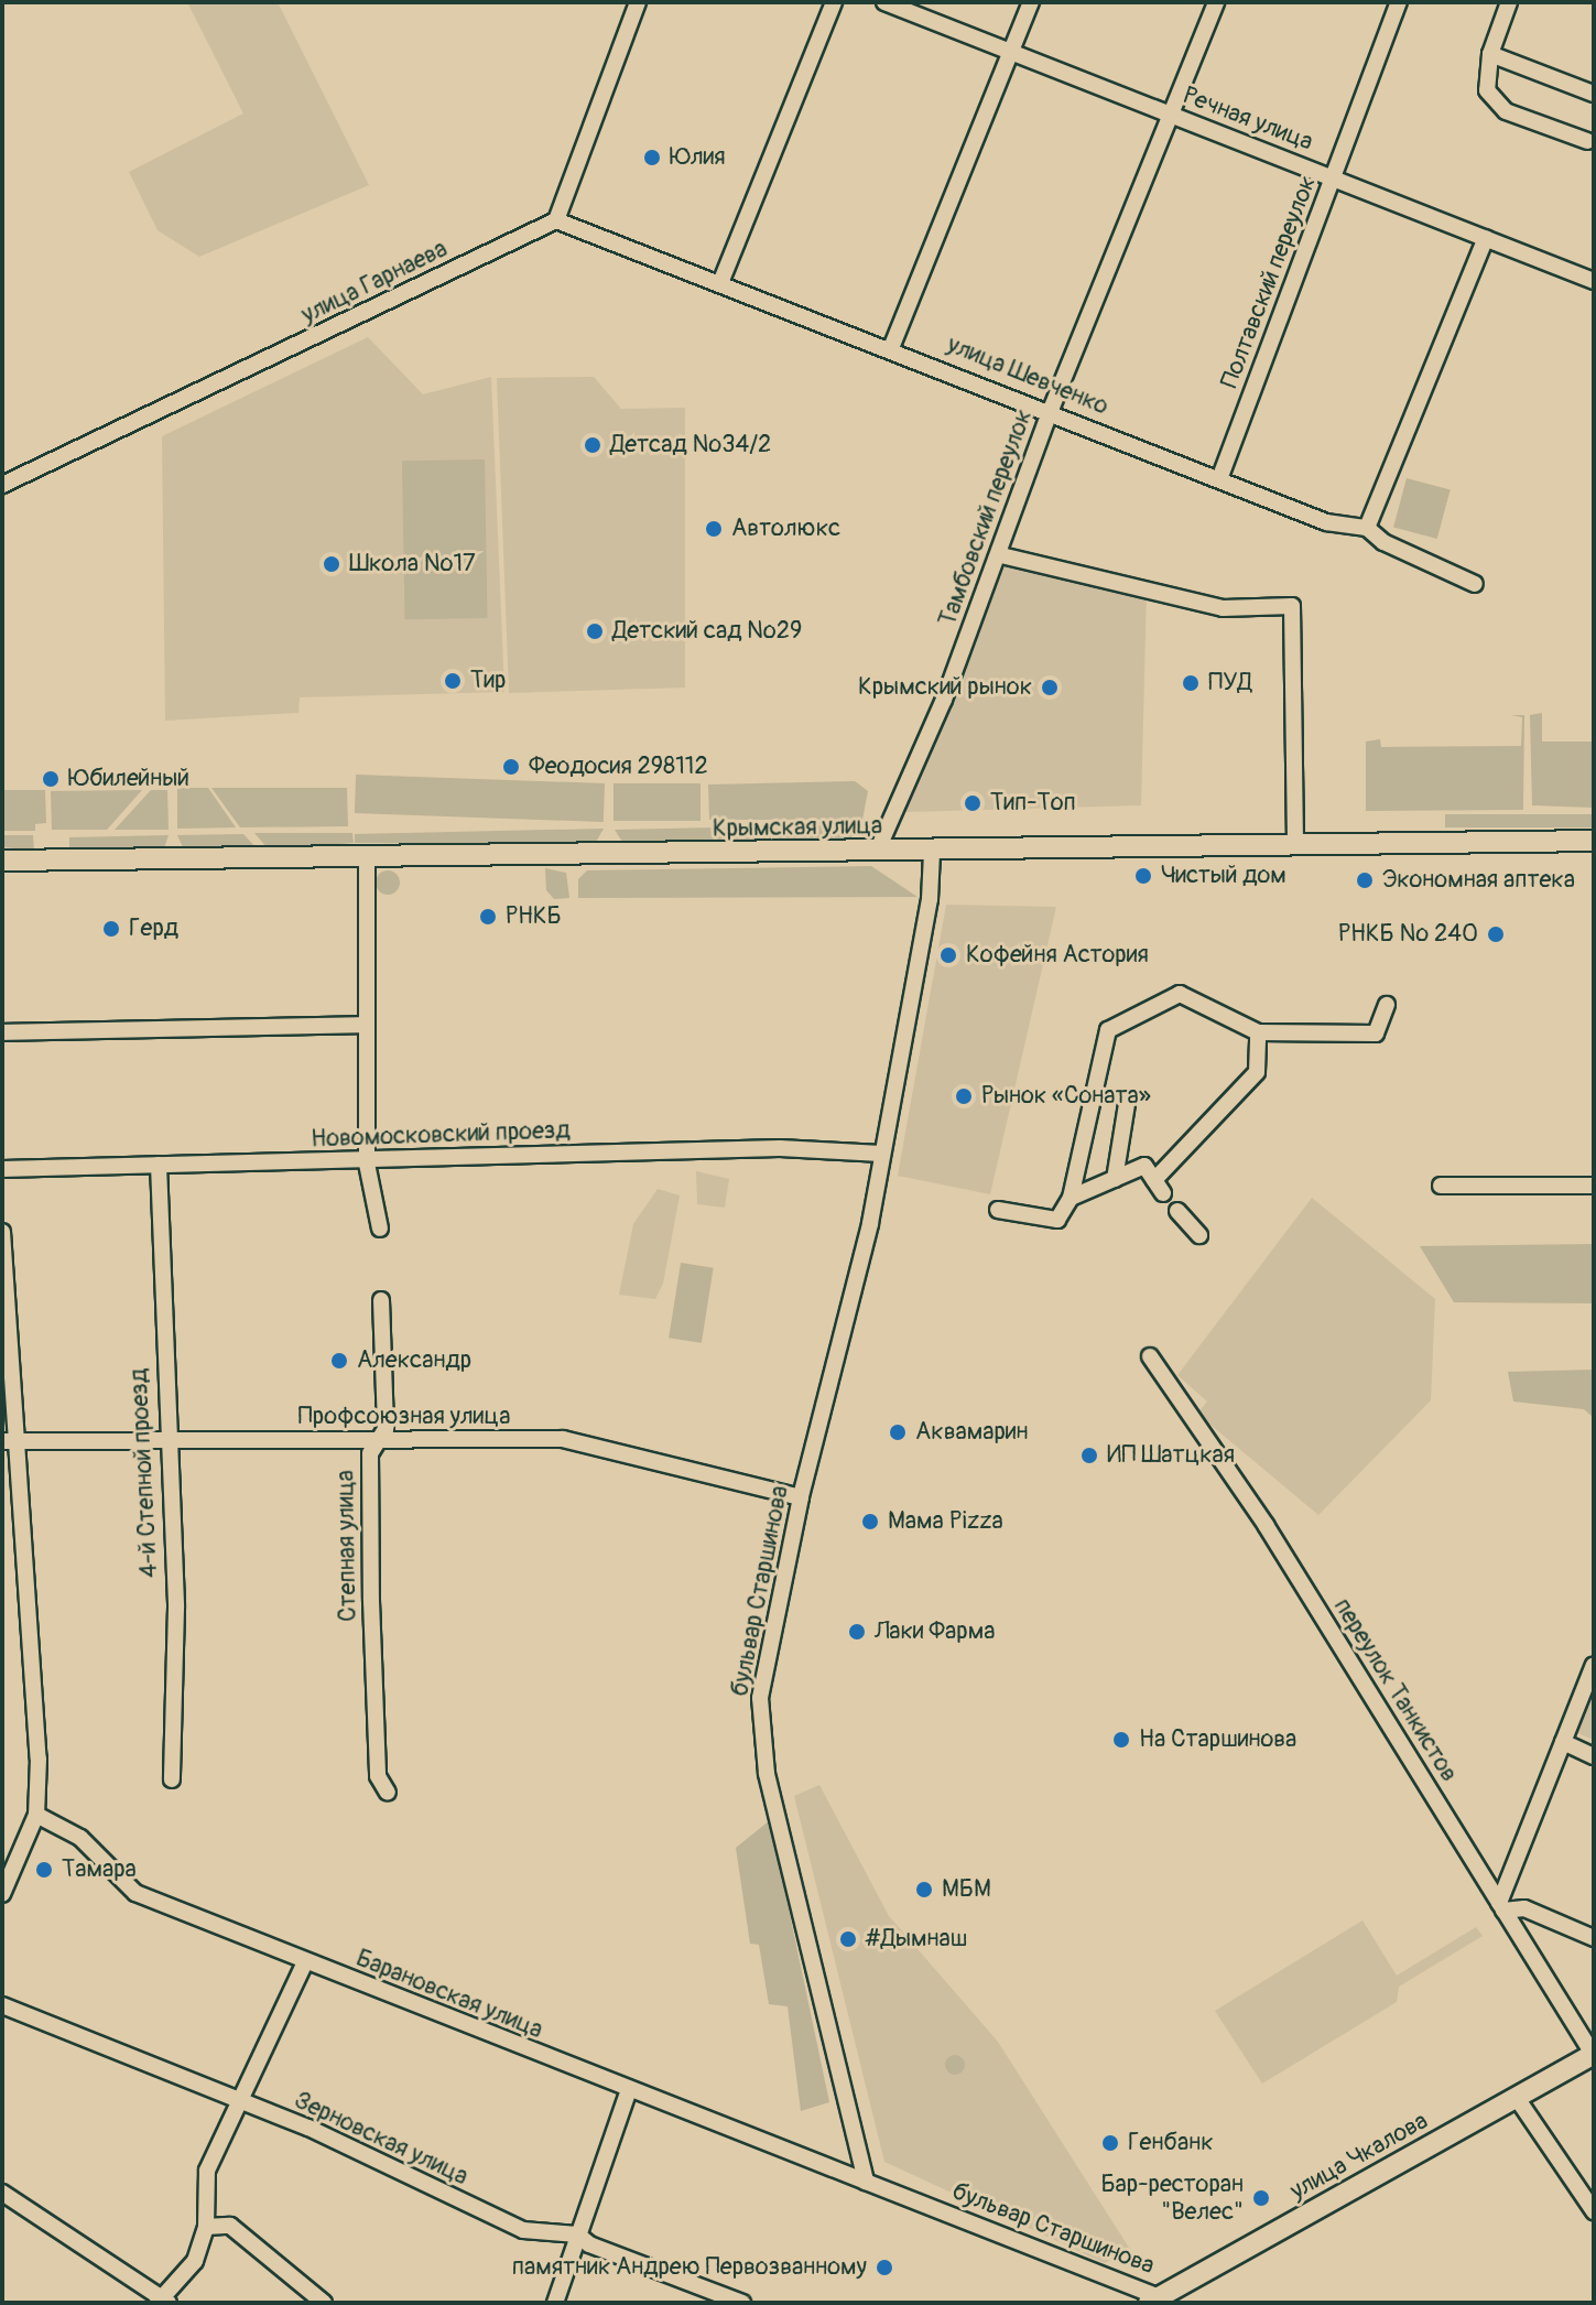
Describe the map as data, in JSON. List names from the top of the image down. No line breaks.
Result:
{"streets":{"main road":["Крымская улица","улица Чкалова"],"street":["Речная улица","улица Гарнаева","Полтавский переулок","улица Шевченко","Тамбовский переулок","Новомосковский проезд","Профсоюзная улица","4-й Степной проезд","Степная улица","бульвар Старшинова","переулок Танкистов","Барановская улица","Зерновская улица"]},"crossings":[["Речная улица","Полтавский переулок"],["Речная улица","Тамбовский переулок"],["улица Гарнаева","улица Шевченко"],["Полтавский переулок","улица Шевченко"],["улица Шевченко","Тамбовский переулок"],["Тамбовский переулок","Крымская улица"],["Крымская улица","бульвар Старшинова"],["Новомосковский проезд","4-й Степной проезд"],["Новомосковский проезд","бульвар Старшинова"],["Профсоюзная улица","4-й Степной проезд"],["Профсоюзная улица","Степная улица"],["Профсоюзная улица","бульвар Старшинова"],["бульвар Старшинова","Барановская улица"],["бульвар Старшинова","улица Чкалова"],["переулок Танкистов","улица Чкалова"]],"places":["Юлия","Детсад №34/2","Автолюкс","Школа №17","Детский сад №29","Тир","ПУД","Крымский рынок","Феодосия 298112","Юбилейный","Тип-Топ","Чистый дом","Экономная аптека","РНКБ","Герд","РНКБ № 240","Кофейня Астория","Рынок «Соната»","Александр","Аквамарин","ИП Шатцкая","Мама Pizza","Лаки Фарма","На Старшинова","Тамара","МБМ","#Дымнаш","Генбанк","Бар-ресторан \"Велес\"","памятник Андрею Первозванному"]}
